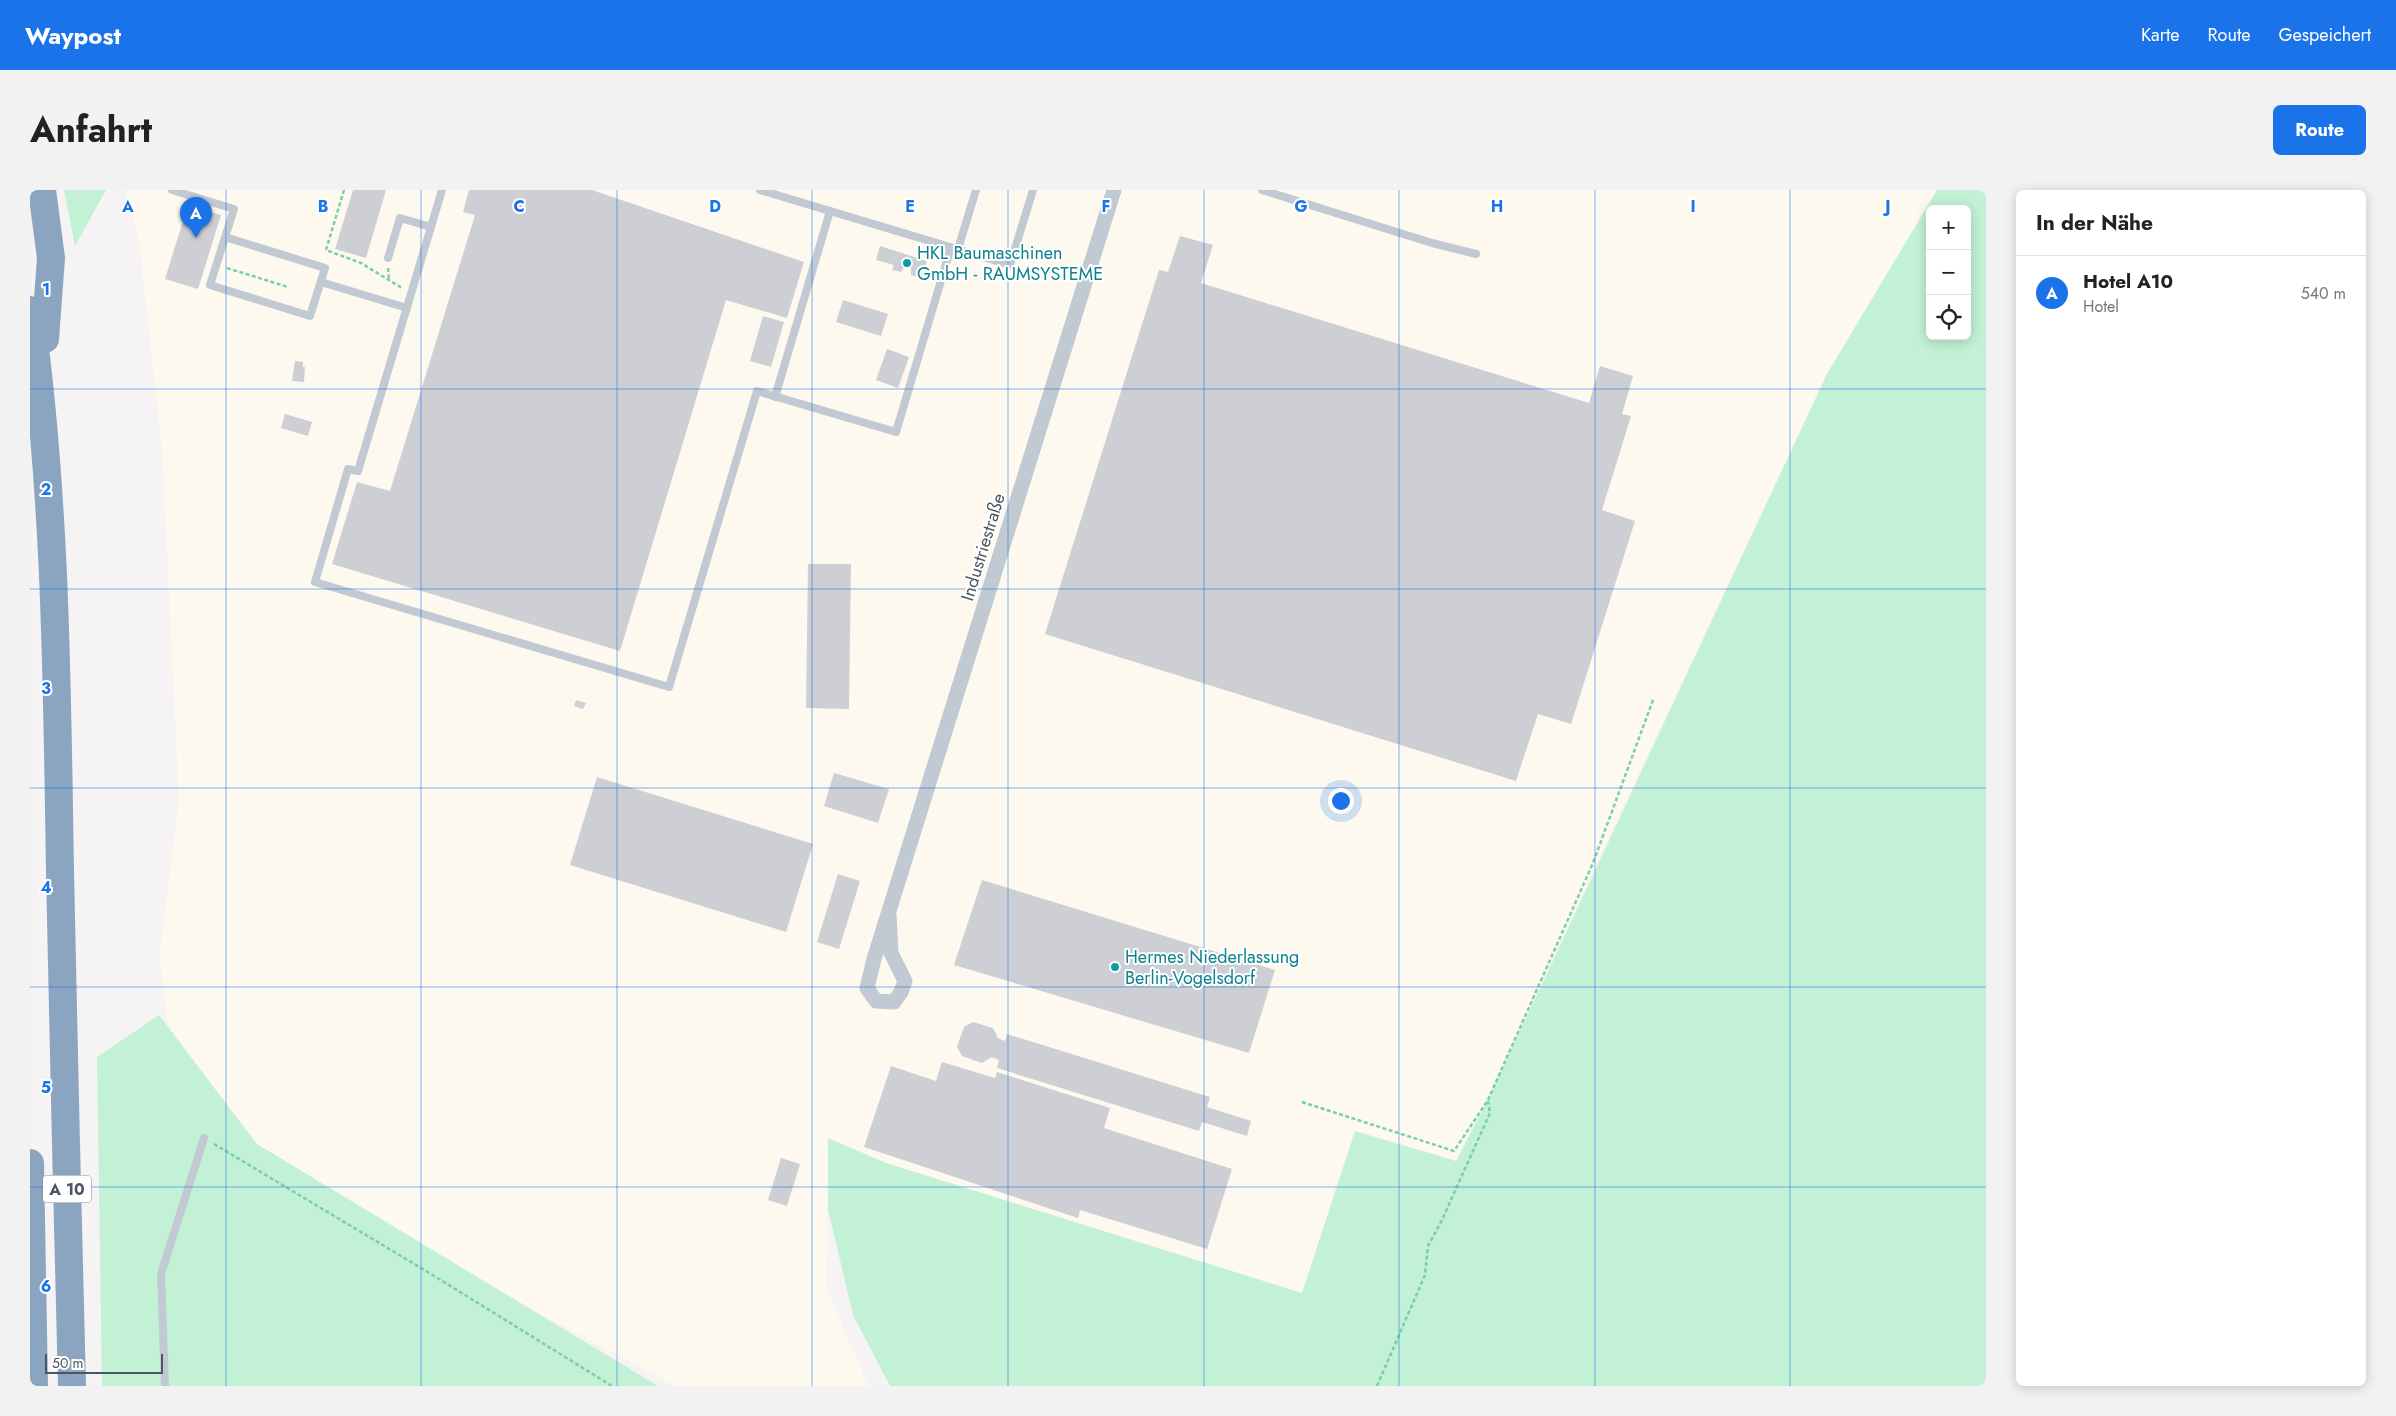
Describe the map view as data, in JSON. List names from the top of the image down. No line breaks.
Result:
{"streets":{"highway":["A 10"],"street":["Industriestraße"]},"places":["HKL Baumaschinen GmbH - RAUMSYSTEME","Hermes Niederlassung Berlin-Vogelsdorf"],"scale_bar":"50 m","page":{"header":"Waypost","nav":["Karte","Route","Gespeichert"],"title":"Anfahrt","buttons":"Route","heading":"In der Nähe","pins":"A","map_buttons":["+","−"],"list":[{"mark":"A","name":"Hotel A10","note":"Hotel","value":"540 m"}],"scale":"50 m"},"grid":{"columns":["A","B","C","D","E","F","G","H","I","J"],"rows":["1","2","3","4","5","6"]}}
